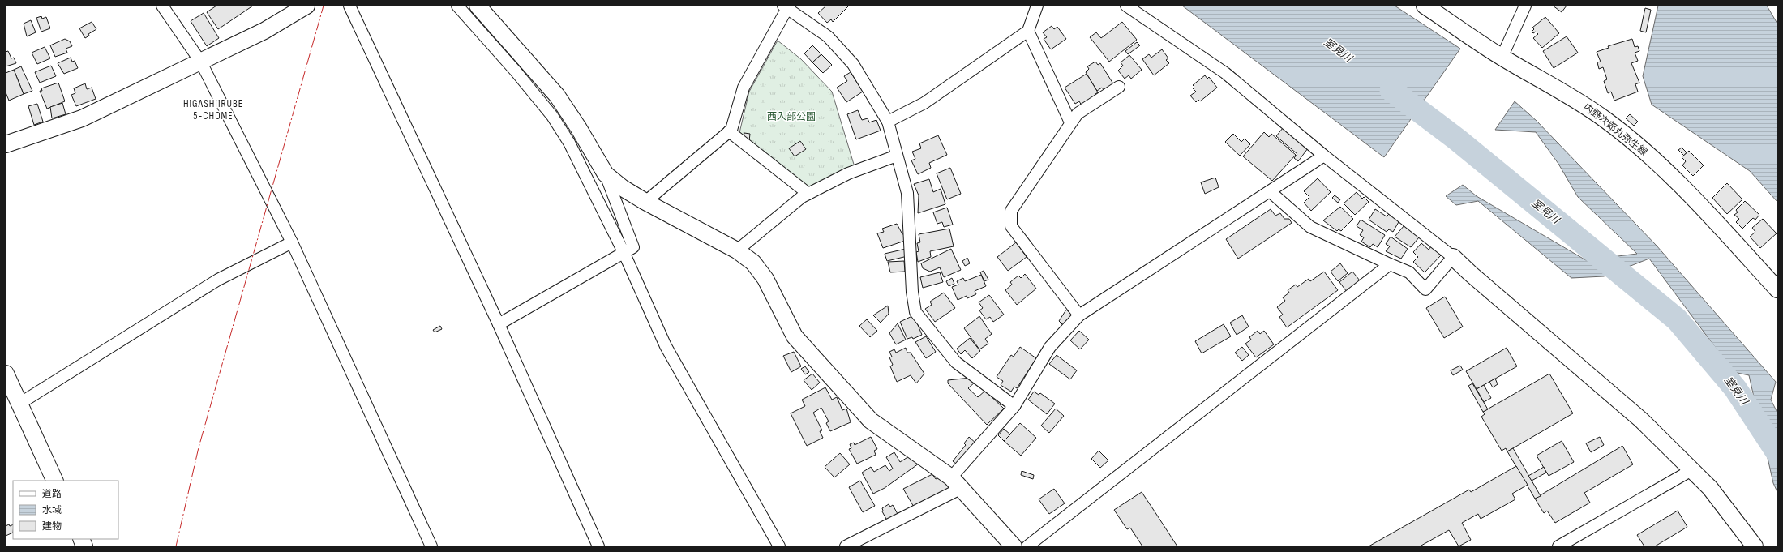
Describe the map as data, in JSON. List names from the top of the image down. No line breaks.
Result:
{"streets":{"street":["内野次郎丸弥生線"]},"districts":["HIGASHIIRUBE 5-CHOME"],"water":["室見川"],"parks":["西入部公園"],"legend":["道路","水域","建物"]}
